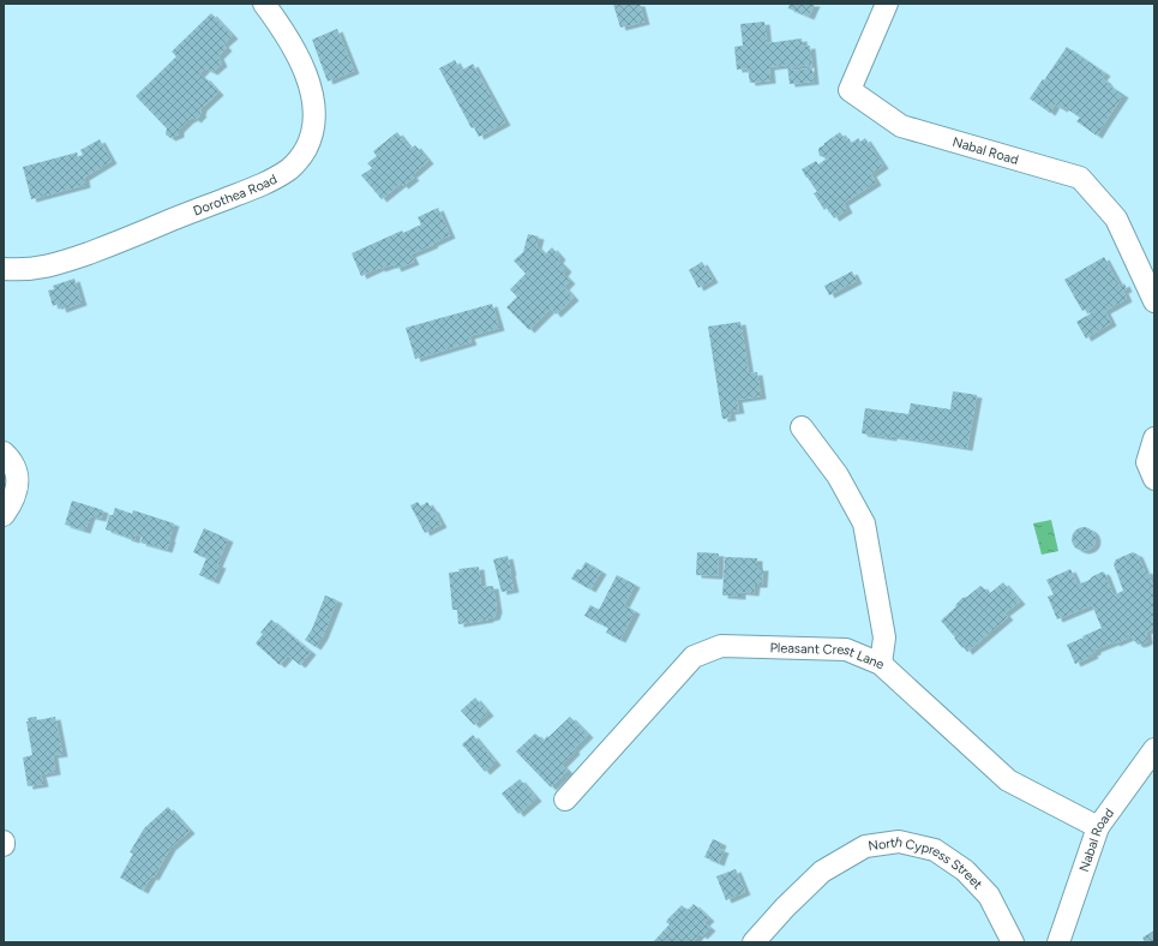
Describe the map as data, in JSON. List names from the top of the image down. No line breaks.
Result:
{"streets":{"street":["Nabal Road","Dorothea Road","Pleasant Crest Lane","North Cypress Street"]},"crossings":[["Nabal Road","Pleasant Crest Lane"]]}
